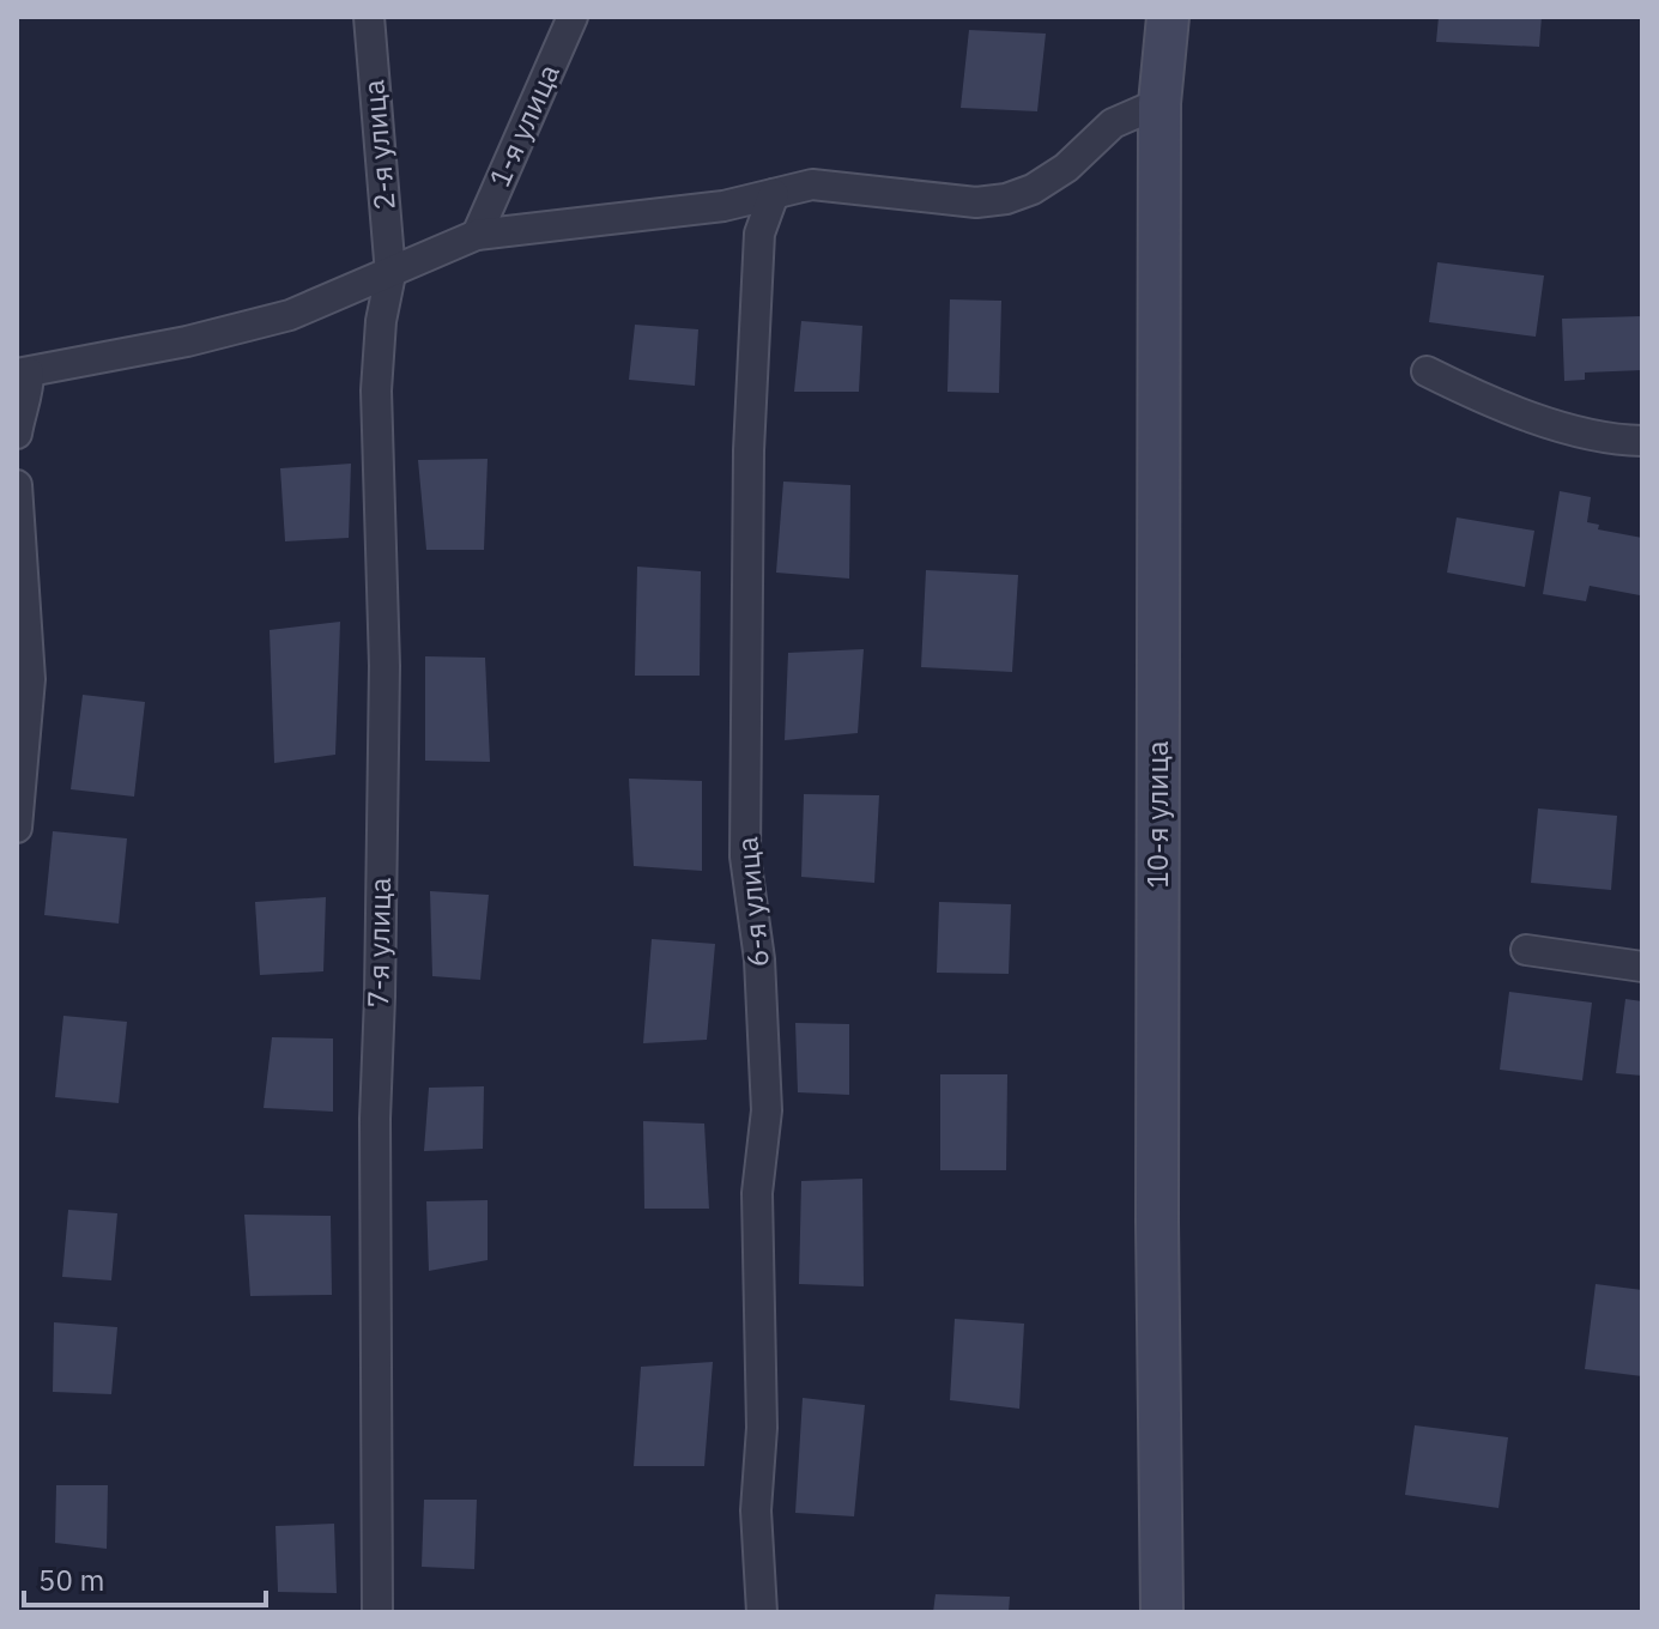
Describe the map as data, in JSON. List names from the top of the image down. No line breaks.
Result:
{"streets":{"street":["1-я улица","2-я улица","10-я улица","6-я улица","7-я улица"]},"crossings":[["2-я улица","7-я улица"]],"scale_bar":"50 m"}
